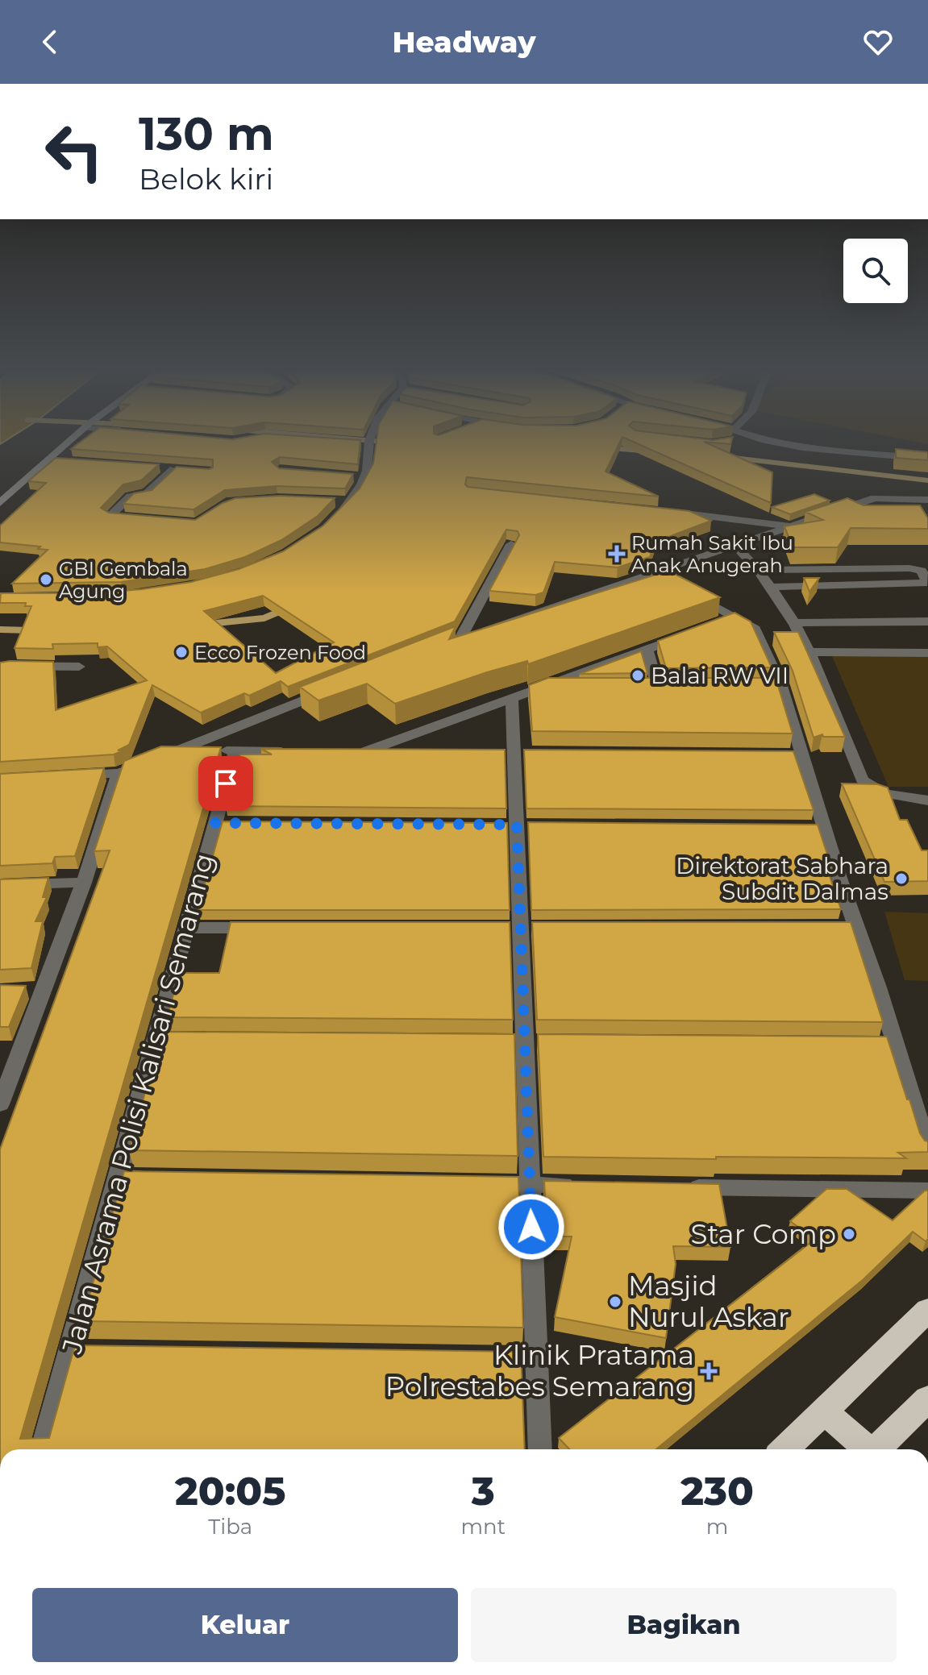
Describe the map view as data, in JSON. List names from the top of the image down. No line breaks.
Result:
{"streets":{"street":["Jalan Asrama Polisi Kalisari Semarang"]},"places":{"health":["Rumah Sakit Ibu Anak Anugerah","Klinik Pratama Polrestabes Semarang"],"other":["GBI Gembala Agung","Ecco Frozen Food","Balai RW VII","Direktorat Sabhara Subdit Dalmas","Star Comp","Masjid Nurul Askar"]},"page":{"header":"Headway","turn":["130 m","Belok kiri"],"eta":["20:05","Tiba","3","mnt","230","m"],"buttons":["Keluar","Bagikan"]}}
